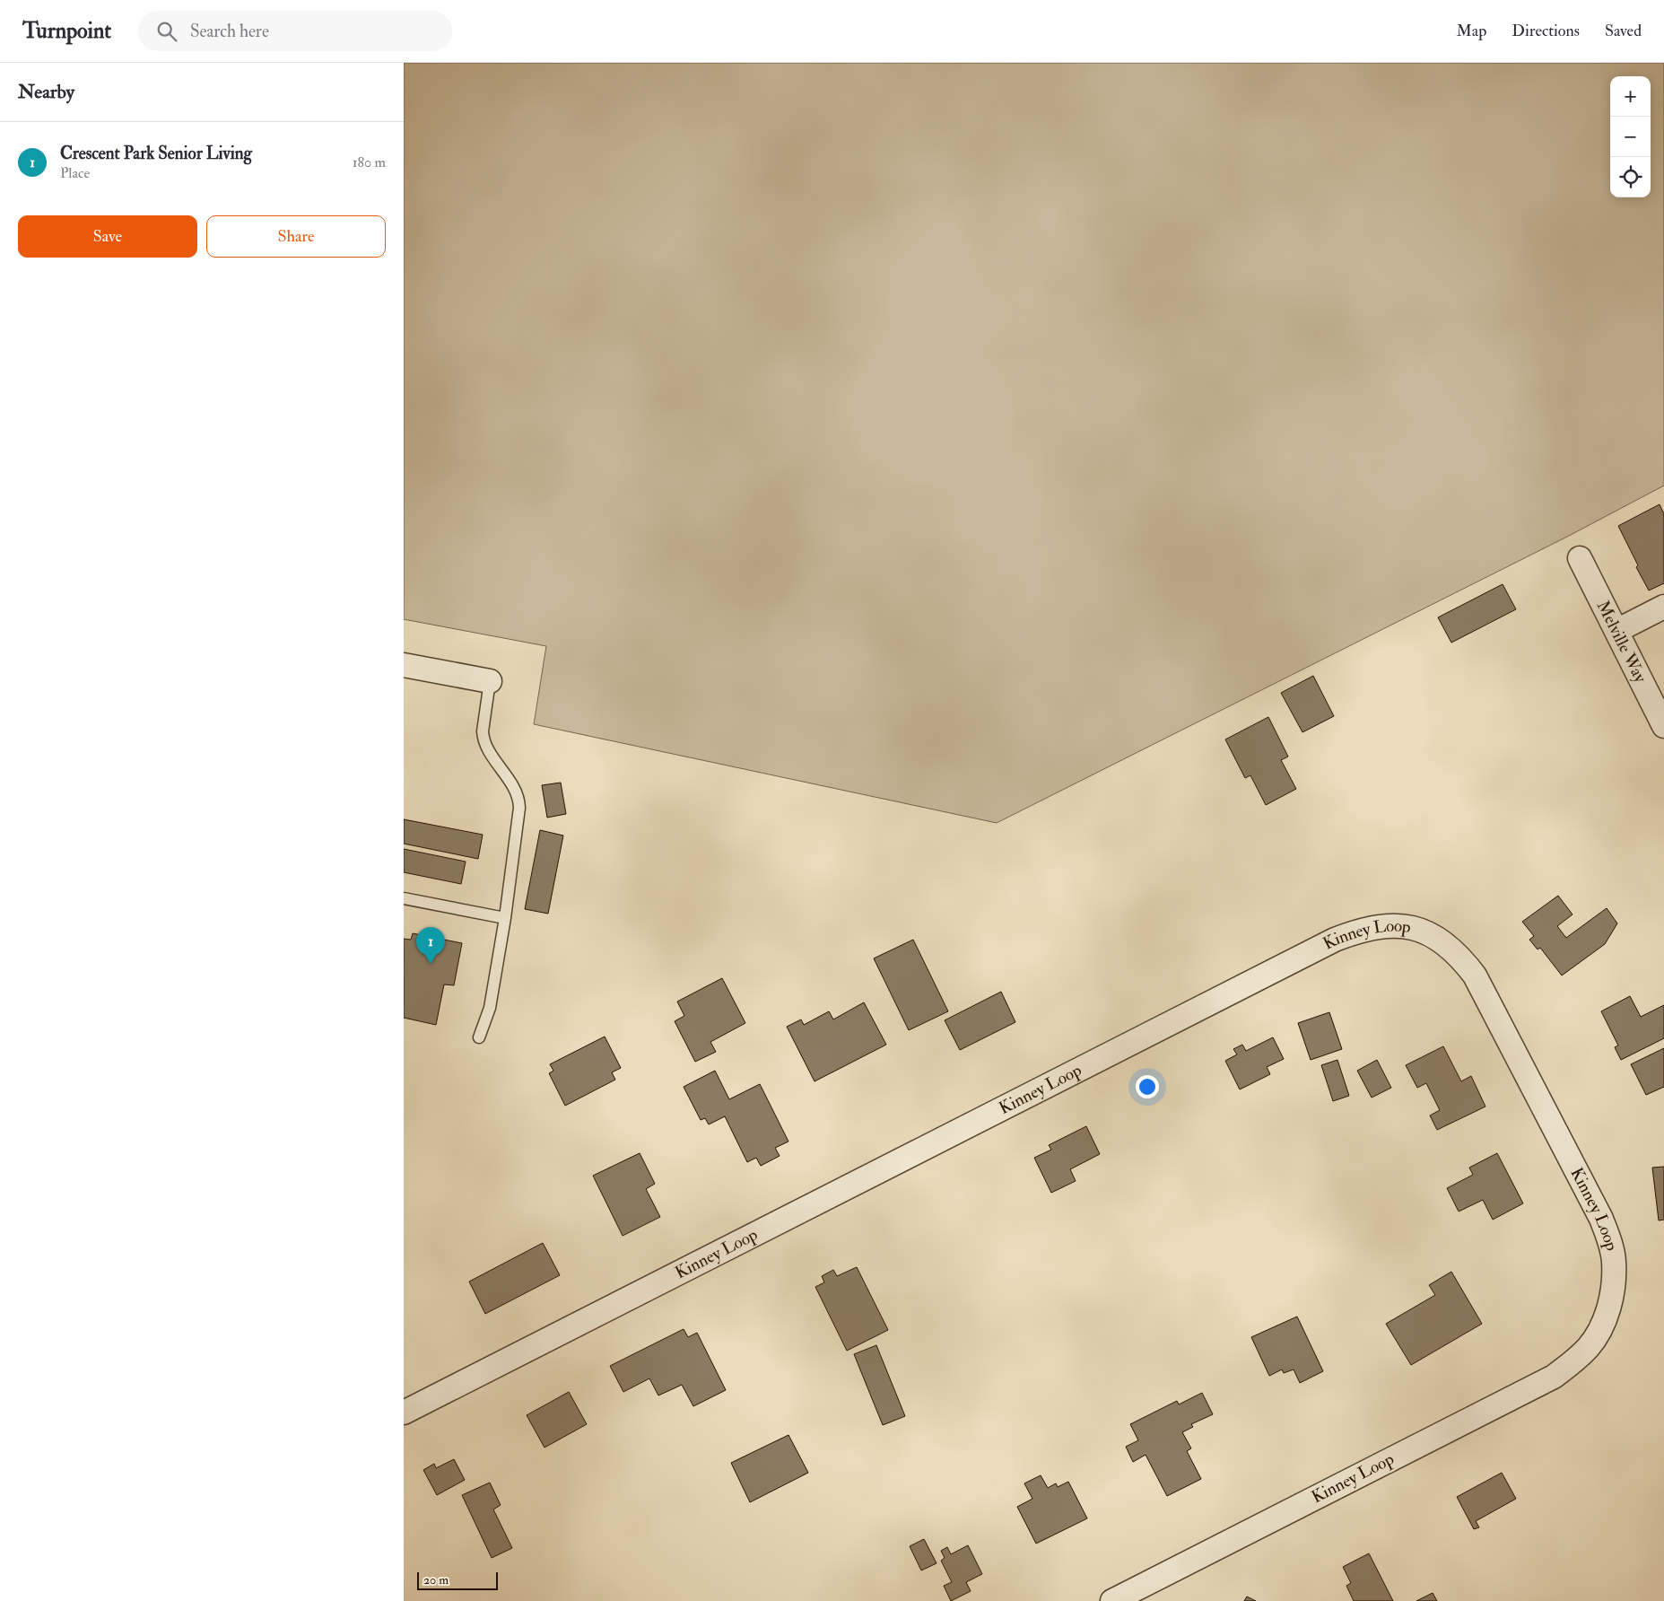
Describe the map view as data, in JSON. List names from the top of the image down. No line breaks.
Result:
{"streets":{"street":["Melville Way","Kinney Loop"]},"scale_bar":"20 m","page":{"header":"Turnpoint","search":"Search here","nav":["Map","Directions","Saved"],"heading":"Nearby","map_buttons":["+","−"],"list":[{"mark":"1","name":"Crescent Park Senior Living","note":"Place","value":"180 m"}],"buttons":["Save","Share"],"pins":"1","scale":"20 m"}}
